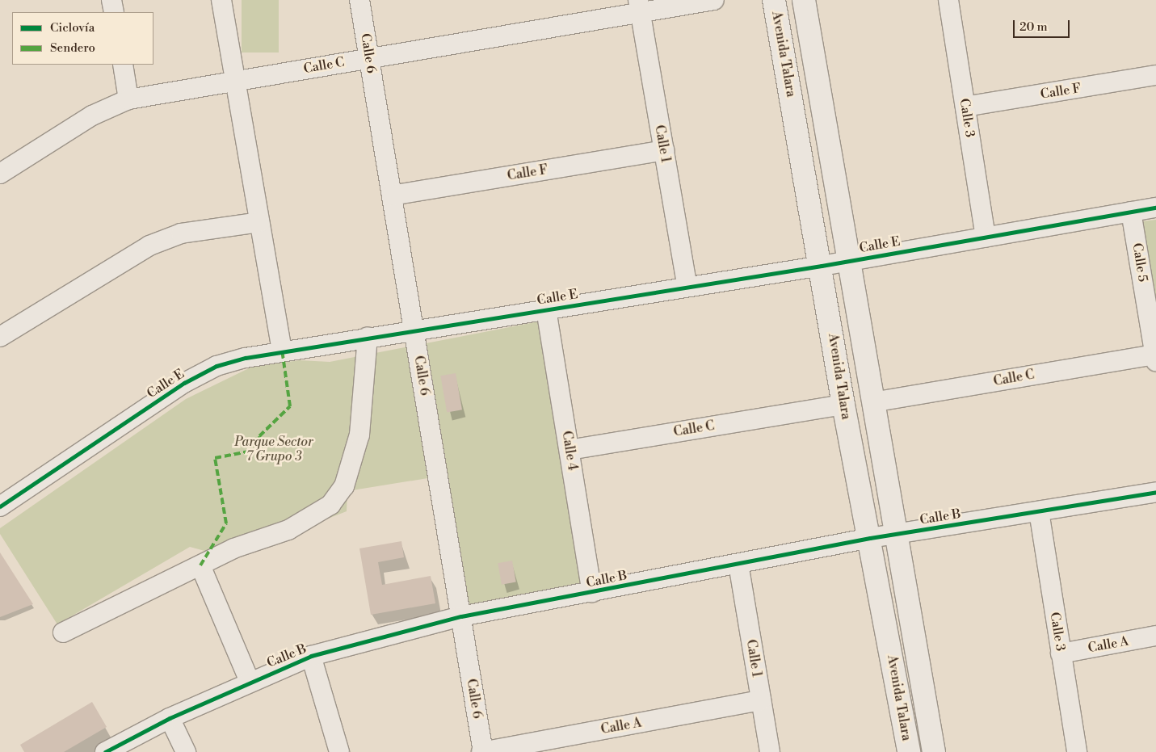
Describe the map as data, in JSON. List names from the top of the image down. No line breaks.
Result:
{"streets":{"street":["Calle 6","Avenida Talara","Calle C","Calle F","Calle 3","Calle 1","Calle E","Calle 5","Calle 4","Calle B","Calle A"]},"crossings":[["Calle 6","Calle C"],["Calle 6","Calle F"],["Calle 6","Calle E"],["Calle 6","Calle B"],["Calle 6","Calle A"],["Avenida Talara","Calle C"],["Avenida Talara","Calle E"],["Avenida Talara","Calle B"],["Calle C","Calle 1"],["Calle C","Calle 5"],["Calle C","Calle 4"],["Calle F","Calle 3"],["Calle F","Calle 1"],["Calle 3","Calle E"],["Calle 3","Calle B"],["Calle 3","Calle A"],["Calle 1","Calle E"],["Calle 1","Calle B"],["Calle 1","Calle A"],["Calle E","Calle 5"],["Calle E","Calle 4"],["Calle 4","Calle B"]],"parks":["Parque Sector 7 Grupo 3"],"legend":["Ciclovía","Sendero"],"scale_bar":"20 m"}
